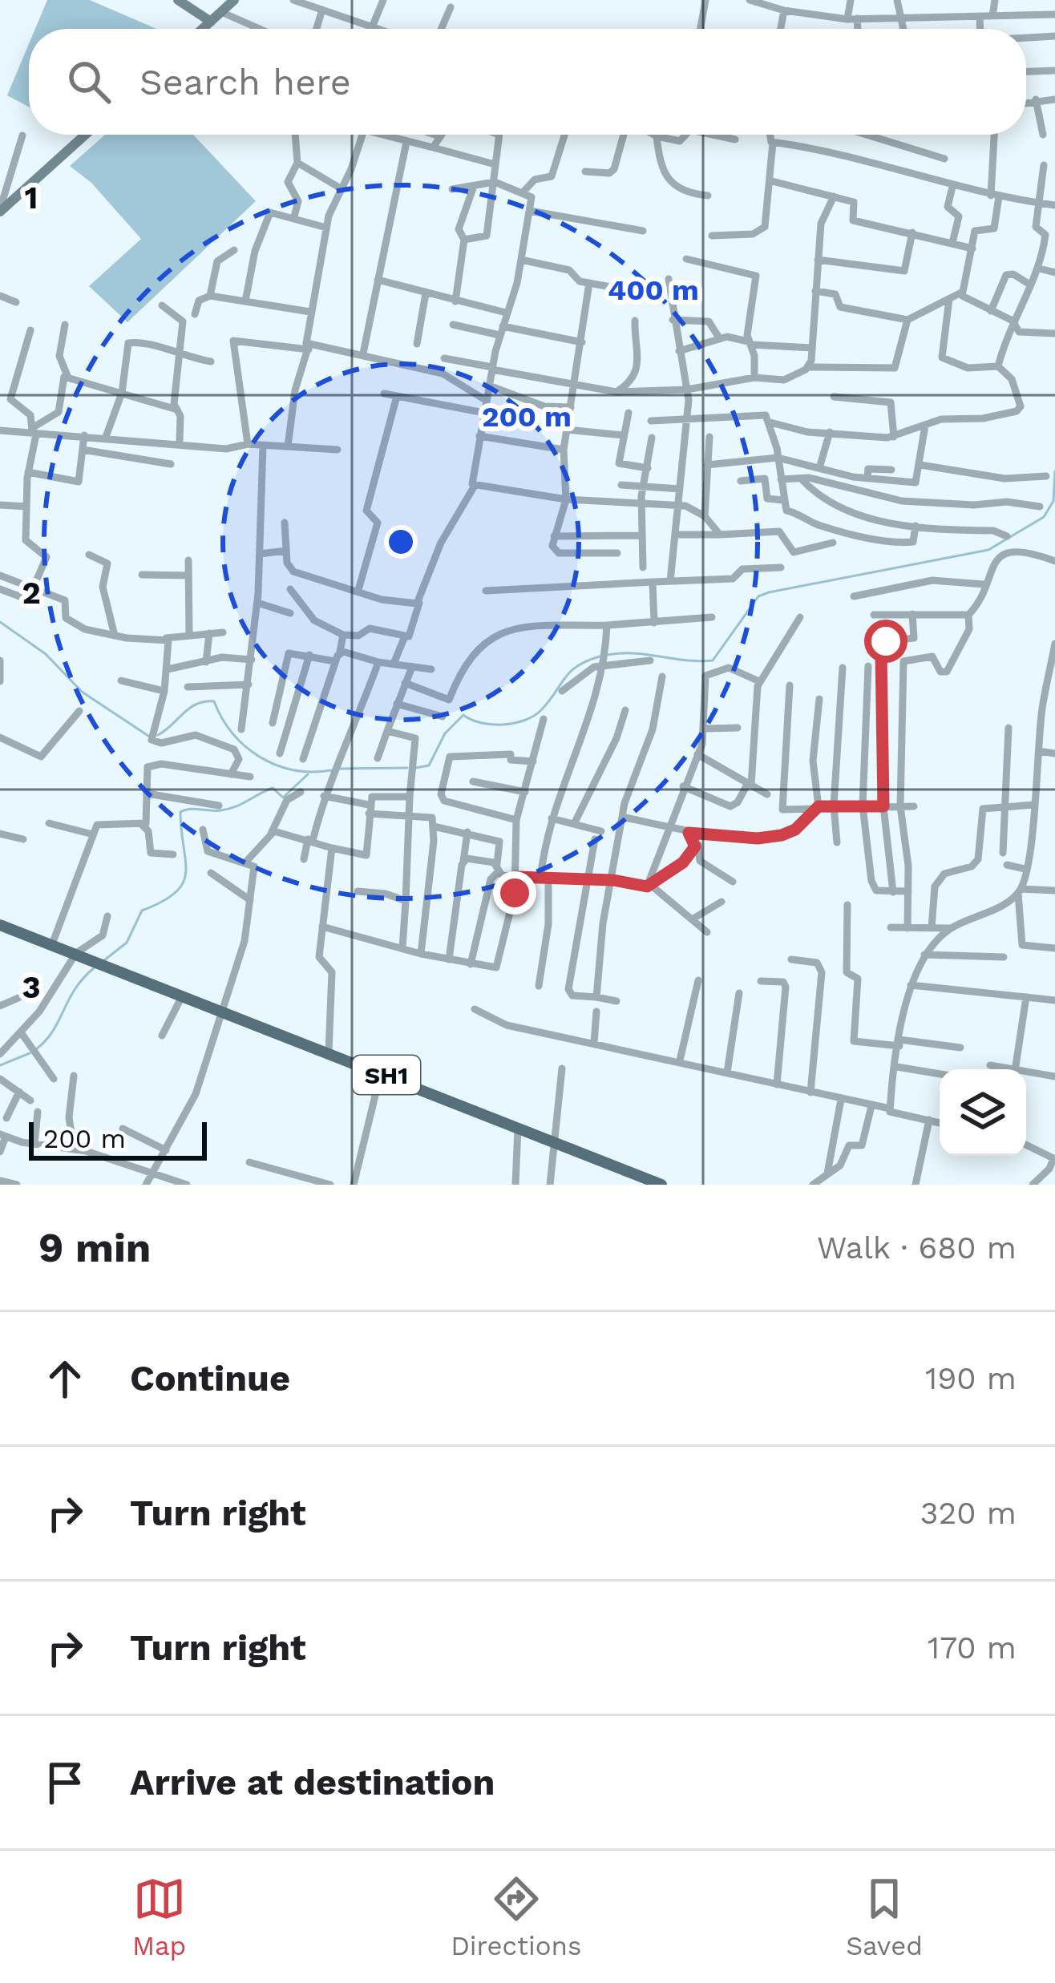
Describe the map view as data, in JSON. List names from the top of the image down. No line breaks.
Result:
{"streets":{"main road":["SH1"]},"scale_bar":"200 m","page":{"search":"Search here","scale":"200 m","heading":["9 min","Walk · 680 m"],"list":[["Continue","190 m"],["Turn right","320 m"],["Turn right","170 m"],"Arrive at destination"],"nav":["Map","Directions","Saved"]},"grid":{"rows":["1","2","3"]},"rings":["400 m","200 m"]}
